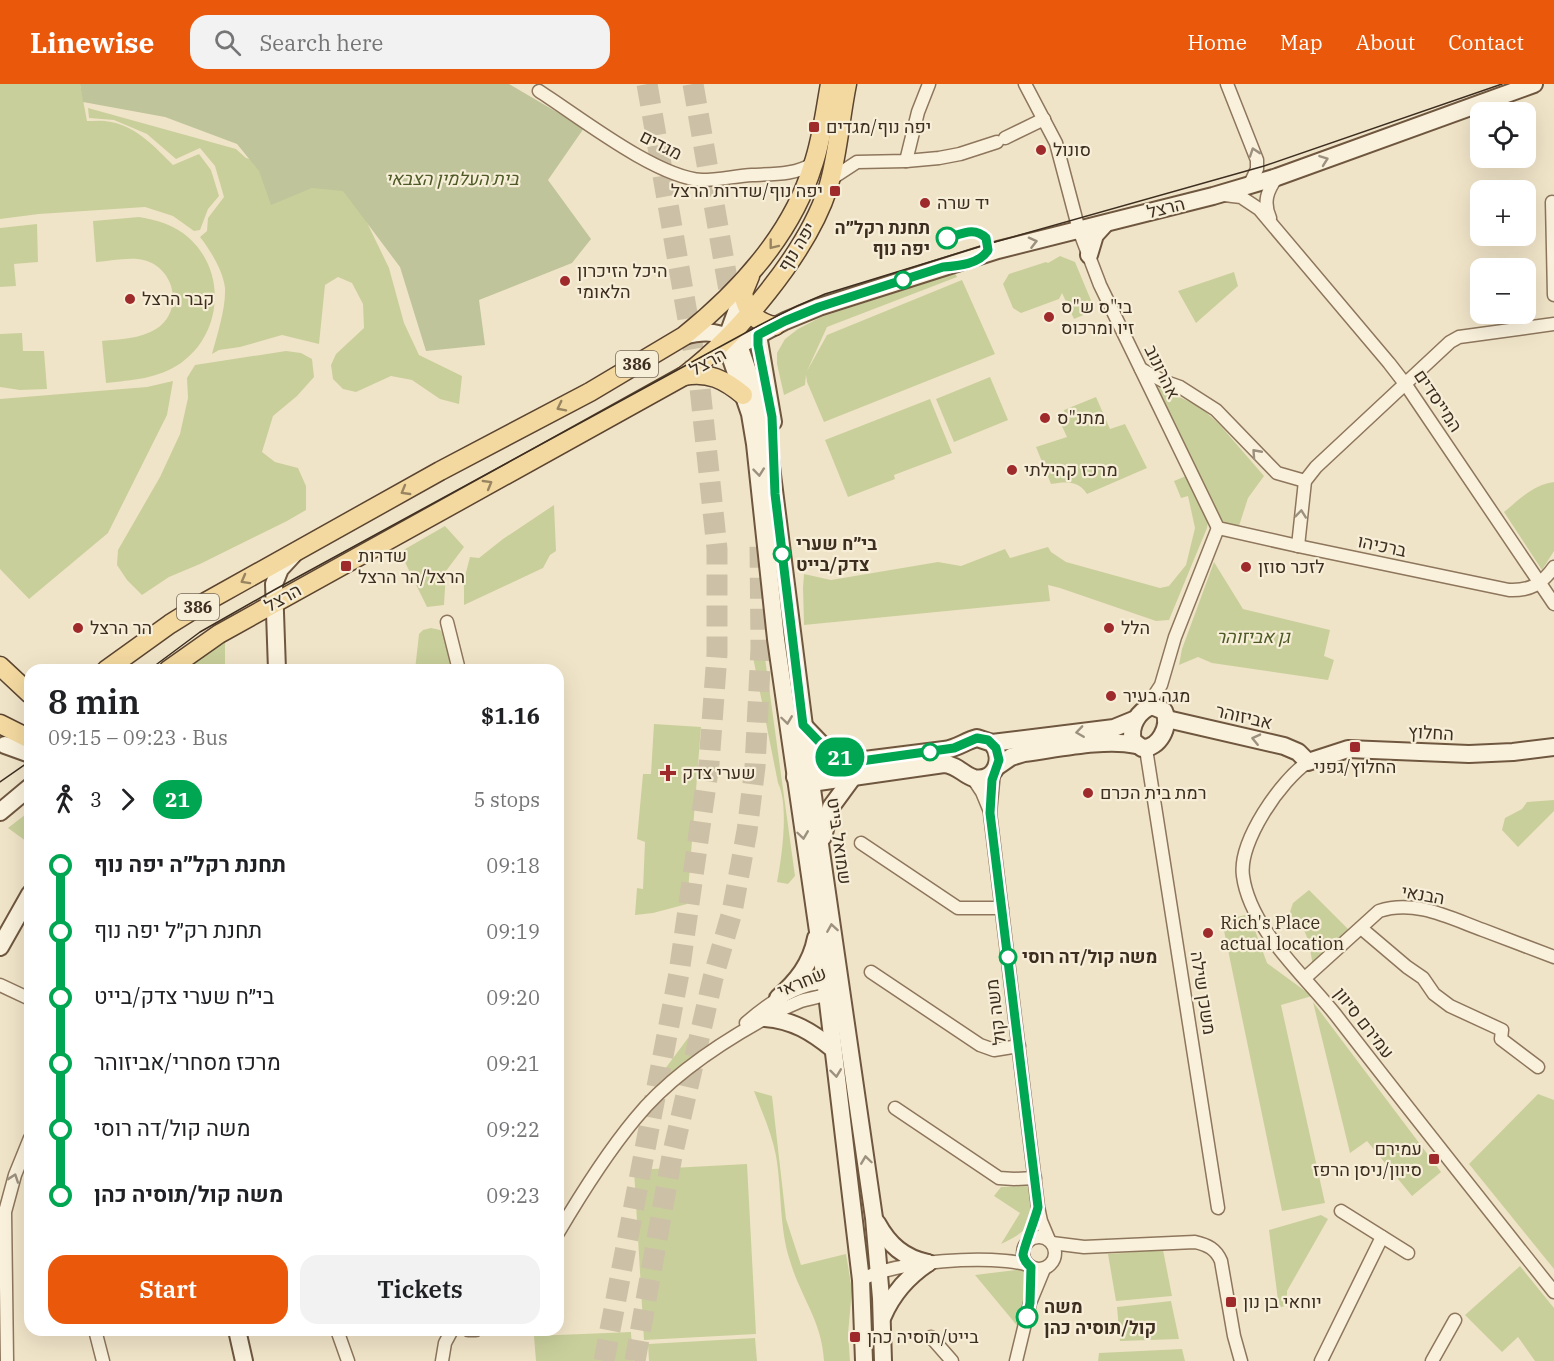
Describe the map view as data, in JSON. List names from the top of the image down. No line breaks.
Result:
{"streets":{"main road":["הרצל","יפה נוף","386"],"street":["מגדים","אהרונוב","המייסדים","ברכיהו","אביזוהר","החלוץ","שמואל בייט","הבנאי","שחראי","משכן שילה","משה קול","עמירם סיוון"]},"crossings":[["מגדים","יפה נוף"],["הרצל","יפה נוף"],["הרצל","אהרונוב"],["הרצל","המייסדים"],["יפה נוף","שמואל בייט"],["אהרונוב","ברכיהו"],["המייסדים","ברכיהו"],["אביזוהר","החלוץ"],["אביזוהר","עמירם סיוון"],["החלוץ","עמירם סיוון"],["שמואל בייט","שחראי"],["הבנאי","עמירם סיוון"]],"one_way":["אביזוהר"],"parks":["בית העלמין הצבאי","גן אביזוהר"],"places":{"transit":["יפה נוף/מגדים","יפה נוף/שדרות הרצל","שדרות הרצל/הר הרצל","החלוץ/גפני","עמירם סיוון/ניסן הרפז","יוחאי בן נון","בייט/תוסיה כהן"],"other":["סונול","יד שרה","תחנת רקל״ה יפה נוף","היכל הזיכרון הלאומי","קבר הרצל","בי\"ס ש\"ס זיו ומרכוס","מתנ\"ס","מרכז קהילתי","בי״ח שערי צדק/בייט","לזכר סוזן","הר הרצל","הלל","מגה בעיר","רמת בית הכרם","Rich's Place actual location","משה קול/דה רוסי","משה קול/תוסיה כהן"],"health":["שערי צדק"]},"lines":["bus line 21"],"page":{"header":"Linewise","search":"Search here","nav":["Home","Map","About","Contact"],"on_map":"21","map_buttons":["+","−"],"heading":["8 min","09:15 – 09:23 · Bus","$1.16"],"legs":["3","21","5 stops"],"list":[{"name":"תחנת רקל״ה יפה נוף","value":"09:18"},{"name":"תחנת רק״ל יפה נוף","value":"09:19"},{"name":"בי״ח שערי צדק/בייט","value":"09:20"},{"name":"מרכז מסחרי/אביזוהר","value":"09:21"},{"name":"משה קול/דה רוסי","value":"09:22"},{"name":"משה קול/תוסיה כהן","value":"09:23"}],"buttons":["Start","Tickets"]}}
